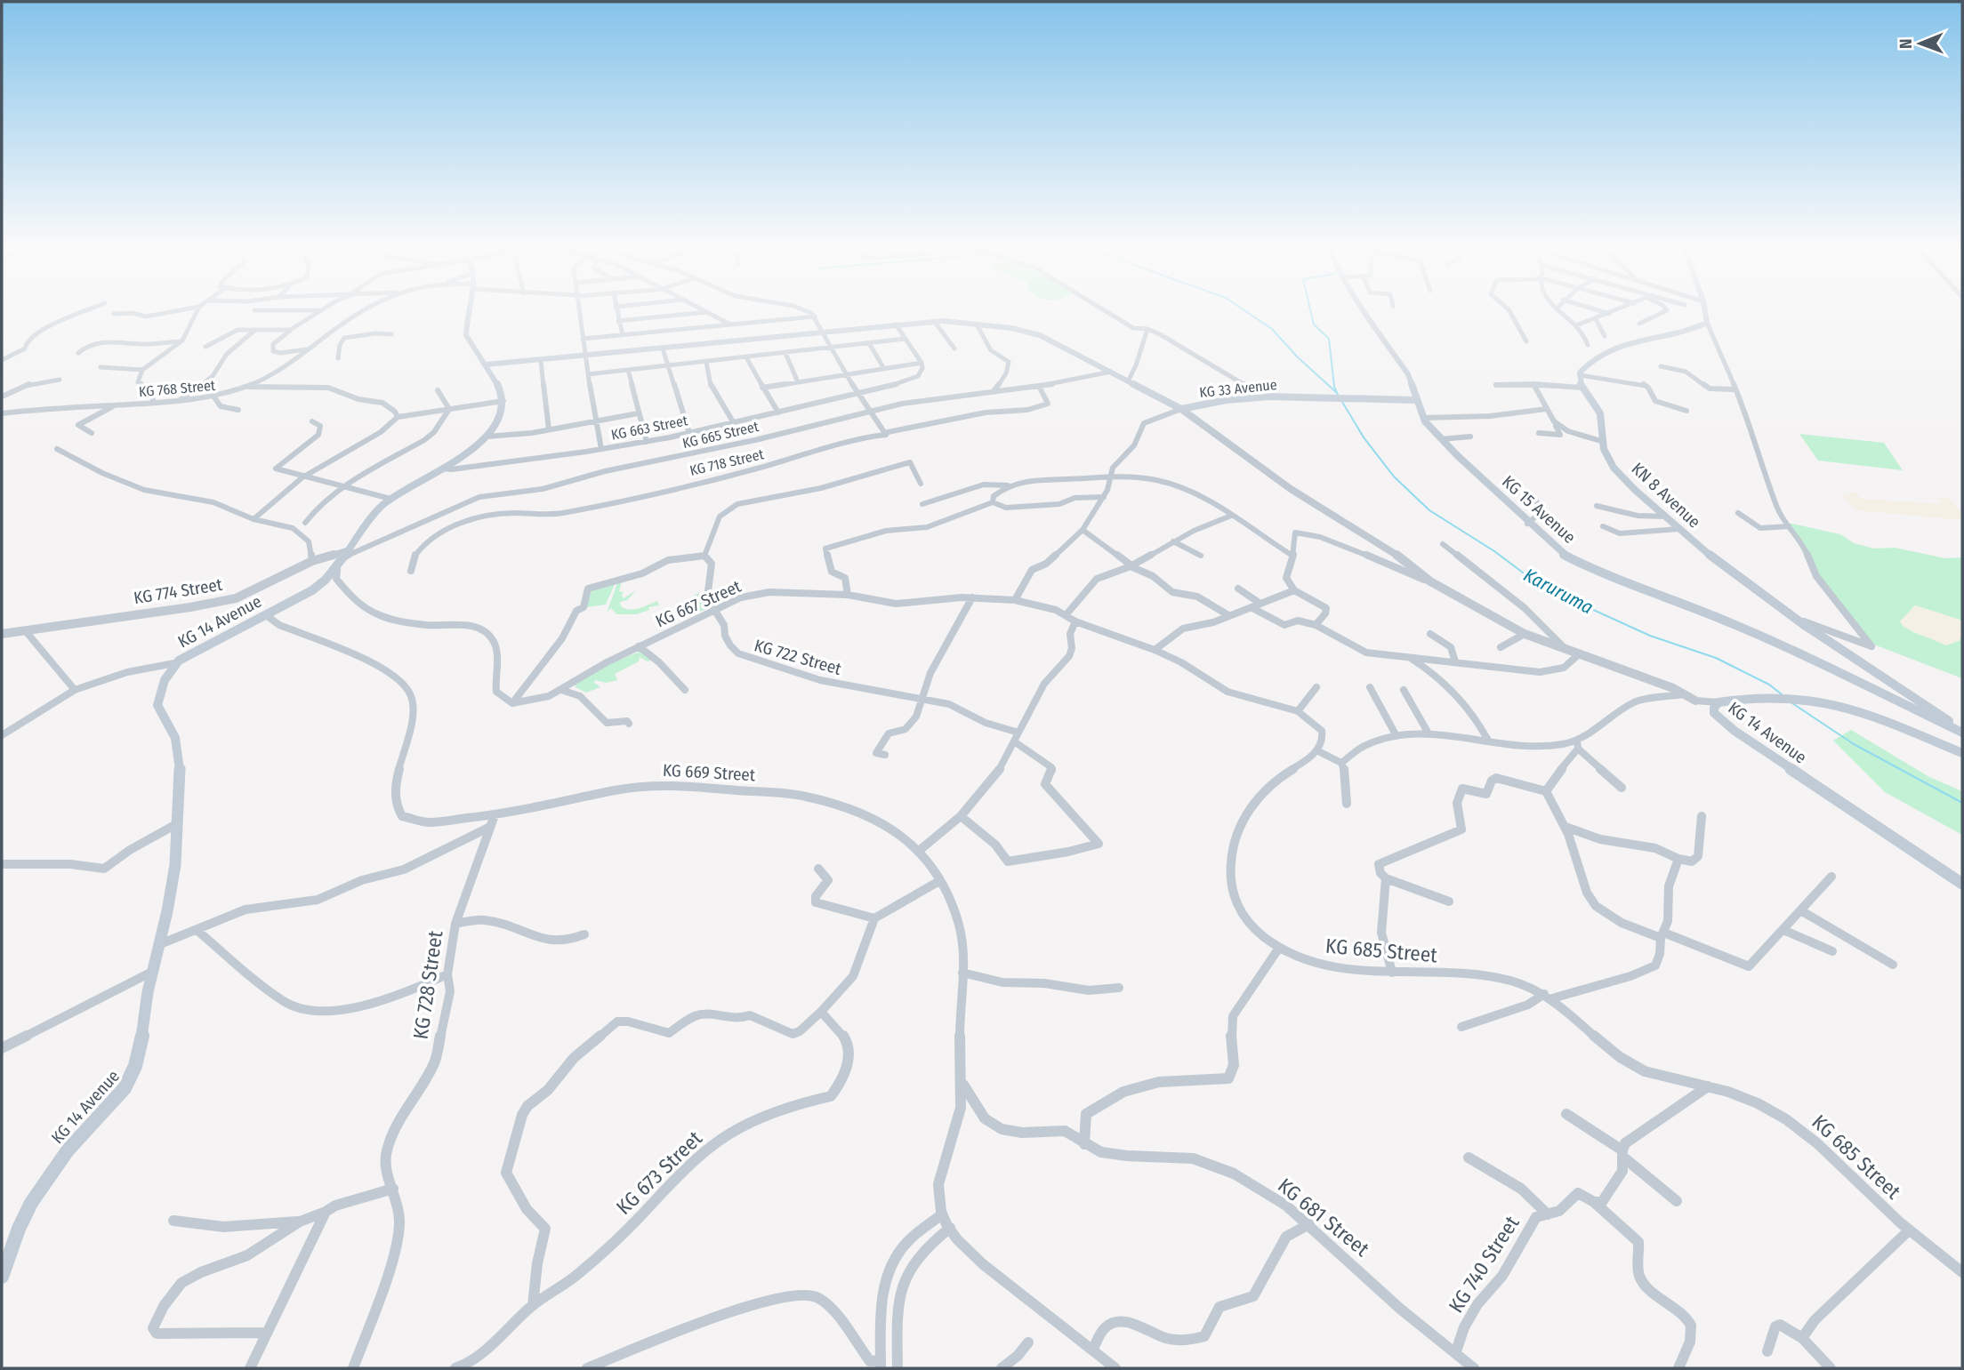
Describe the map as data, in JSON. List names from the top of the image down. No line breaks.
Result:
{"streets":{"main road":["KG 33 Avenue","KN 8 Avenue","KG 15 Avenue","KG 14 Avenue"],"street":["KG 768 Street","KG 663 Street","KG 665 Street","KG 718 Street","KG 774 Street","KG 667 Street","KG 722 Street","KG 669 Street","KG 685 Street","KG 728 Street","KG 673 Street","KG 681 Street","KG 740 Street"]},"crossings":[["KG 33 Avenue","KG 665 Street"],["KG 33 Avenue","KG 15 Avenue"],["KG 663 Street","KG 14 Avenue"],["KG 665 Street","KG 718 Street"],["KG 665 Street","KG 774 Street"],["KG 665 Street","KG 14 Avenue"],["KN 8 Avenue","KG 15 Avenue"],["KG 774 Street","KG 14 Avenue"],["KG 667 Street","KG 722 Street"],["KG 14 Avenue","KG 669 Street"],["KG 669 Street","KG 728 Street"],["KG 669 Street","KG 681 Street"],["KG 681 Street","KG 740 Street"]],"water":["Karuruma"],"north":"left"}
